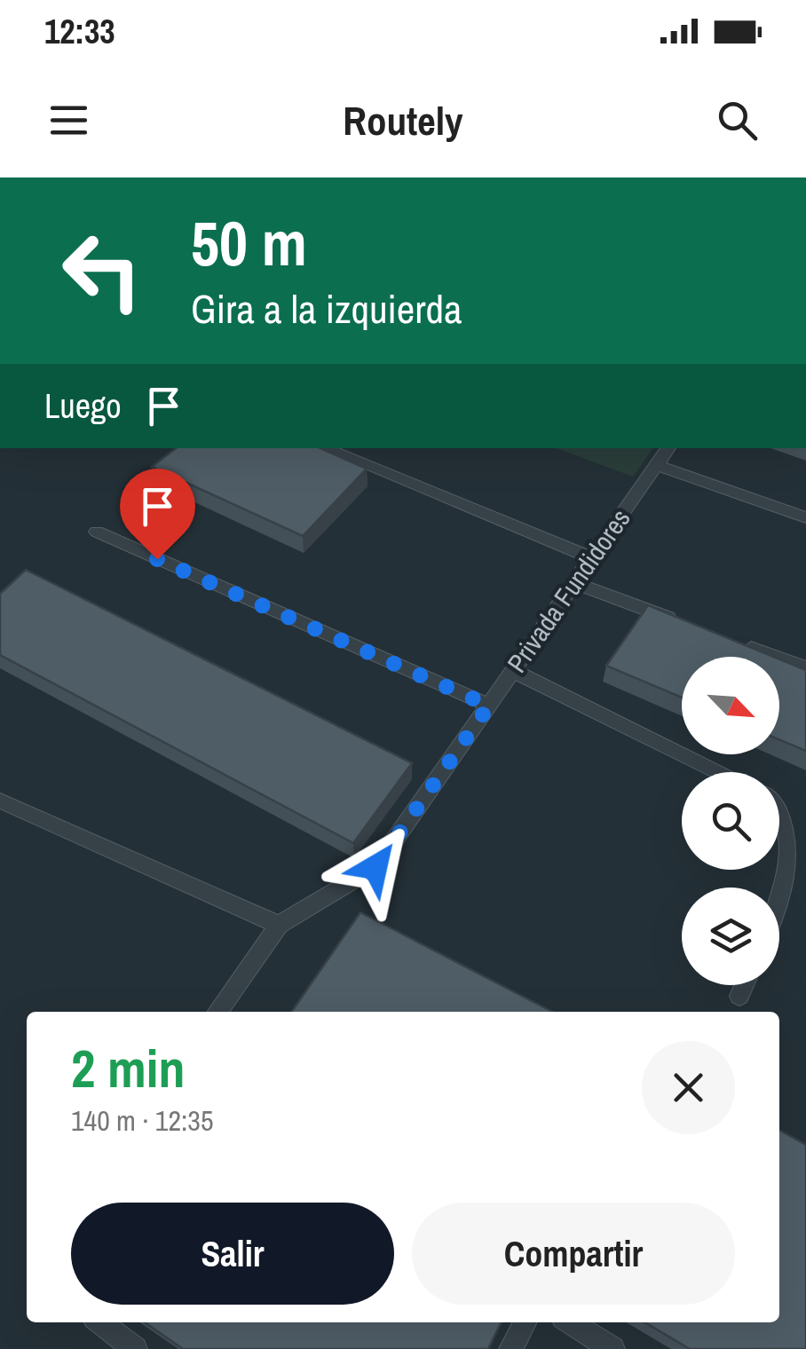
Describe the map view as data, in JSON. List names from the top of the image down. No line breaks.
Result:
{"streets":{"lane":["Privada Fundidores"]},"north":"bottom right","page":{"status":"12:33","header":"Routely","turn":["50 m","Gira a la izquierda"],"then":"Luego","heading":["2 min","140 m · 12:35"],"buttons":["Salir","Compartir"]}}
